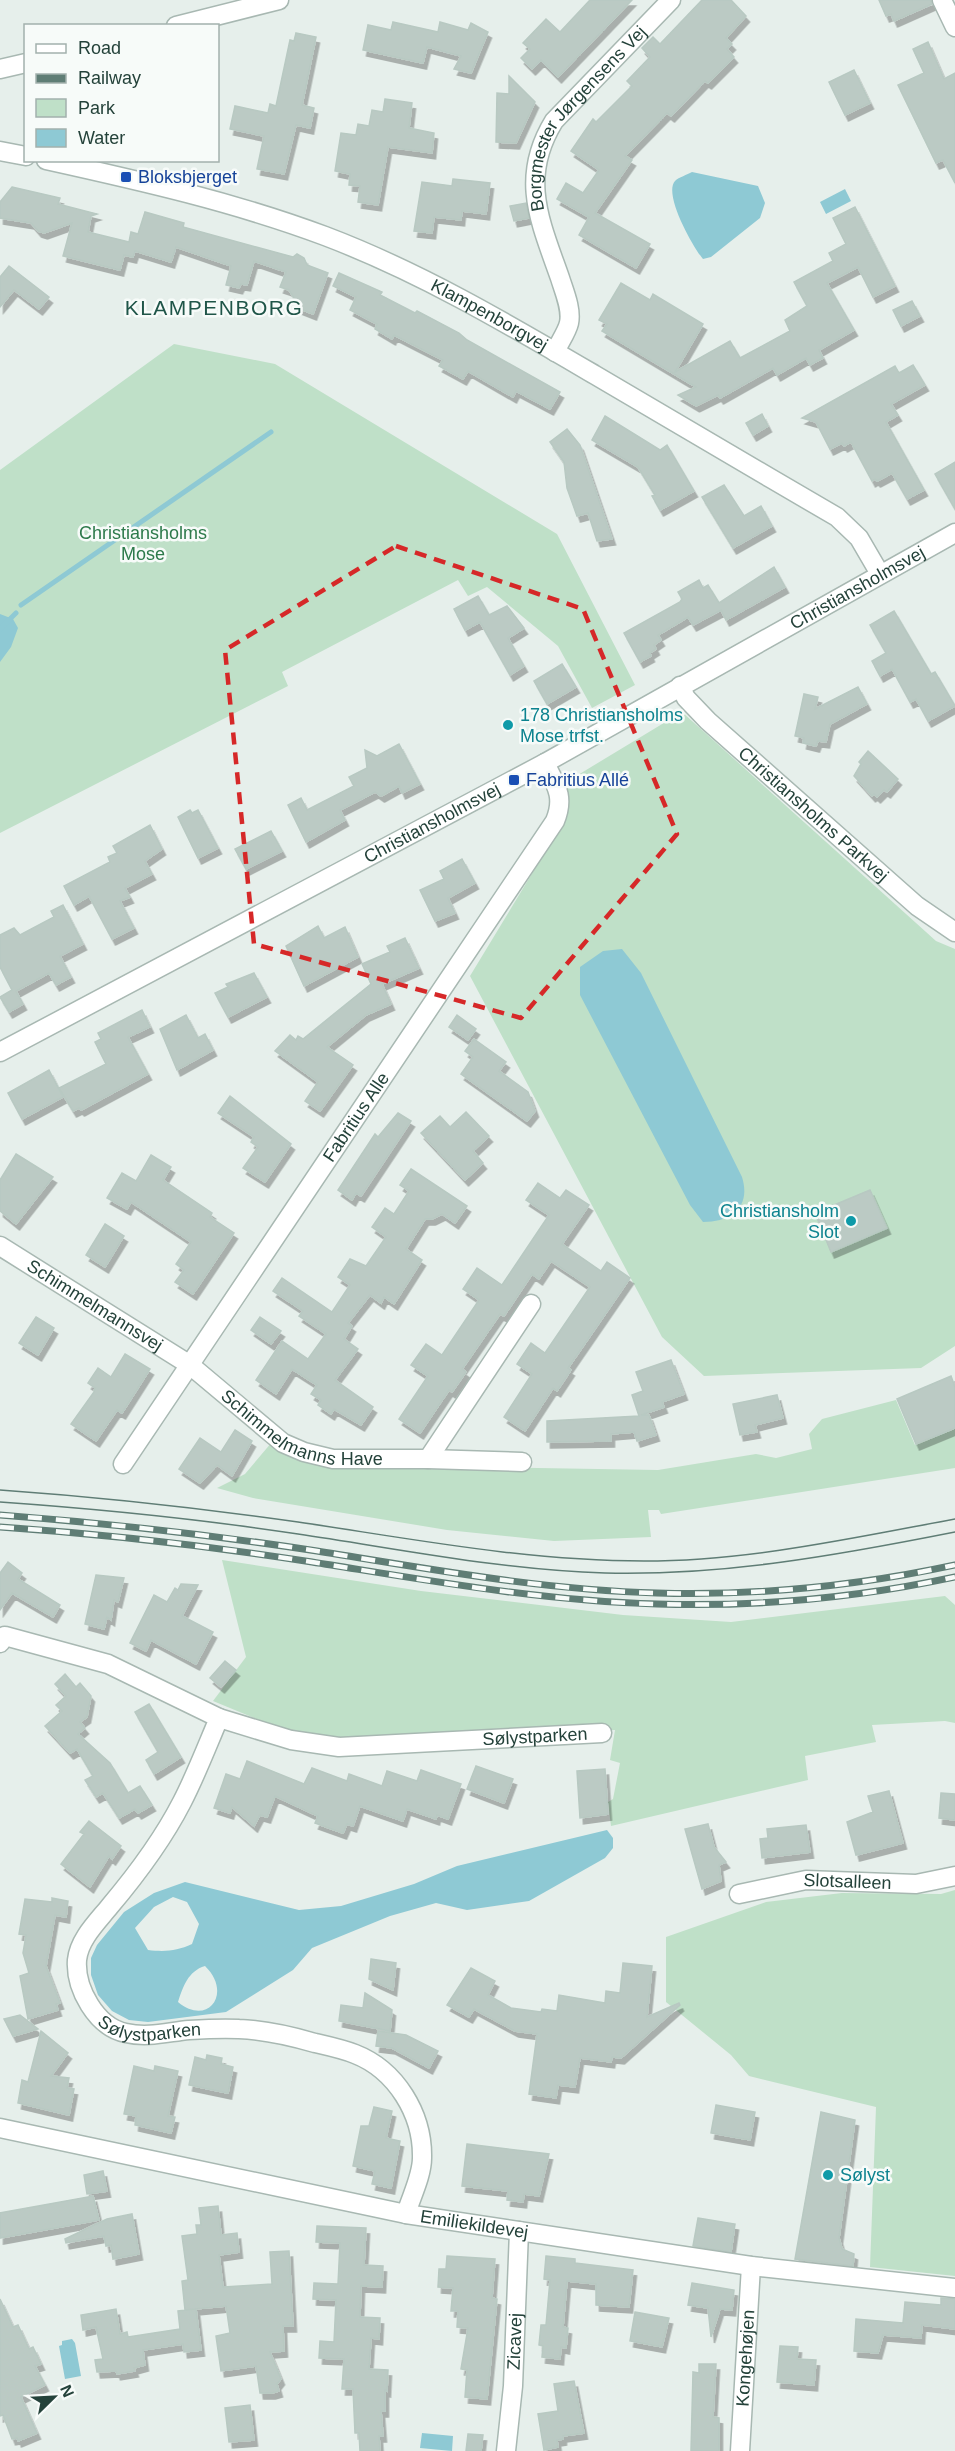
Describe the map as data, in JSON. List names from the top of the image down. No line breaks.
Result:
{"streets":{"street":["Borgmester Jørgensens Vej","Klampenborgvej","Christiansholmsvej","Christiansholms Parkvej","Fabritius Alle","Schimmelmannsvej","Schimmelmanns Have","Sølystparken","Slotsalleen","Emiliekildevej","Zicavej","Kongehøjen"]},"crossings":[["Borgmester Jørgensens Vej","Klampenborgvej"],["Klampenborgvej","Christiansholmsvej"],["Christiansholmsvej","Christiansholms Parkvej"],["Christiansholmsvej","Fabritius Alle"],["Fabritius Alle","Schimmelmannsvej"],["Fabritius Alle","Schimmelmanns Have"],["Schimmelmannsvej","Schimmelmanns Have"],["Sølystparken","Emiliekildevej"],["Emiliekildevej","Zicavej"],["Emiliekildevej","Kongehøjen"]],"districts":["KLAMPENBORG"],"parks":["Christiansholms Mose"],"places":{"transit":["Bloksbjerget","Fabritius Allé"],"other":["178 Christiansholms Mose trfst.","Christiansholm Slot","Sølyst"]},"legend":["Road","Railway","Park","Water"],"north":"top right"}
